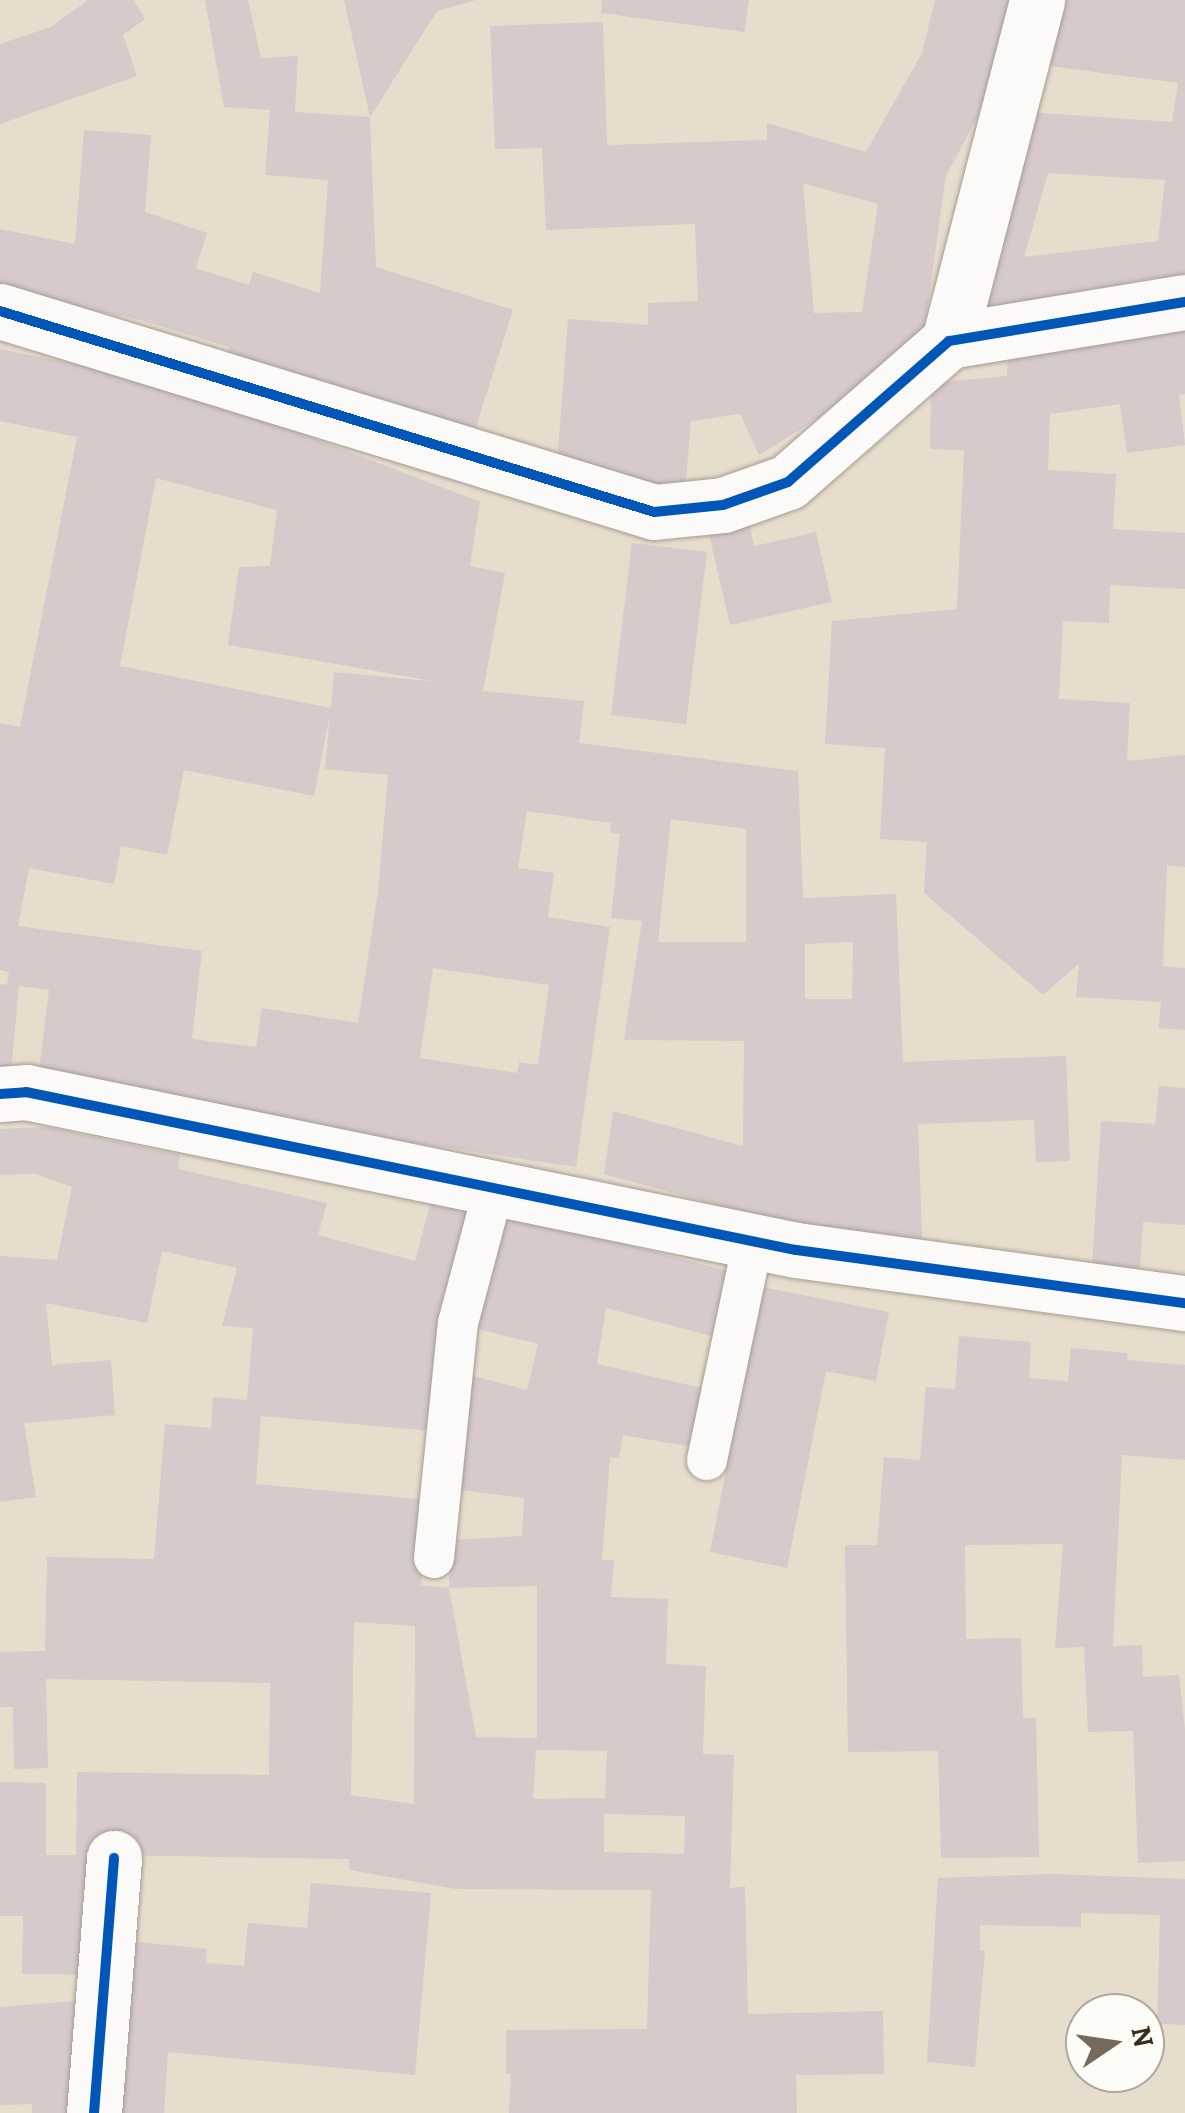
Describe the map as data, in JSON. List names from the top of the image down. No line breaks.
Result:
{"north":"right"}
